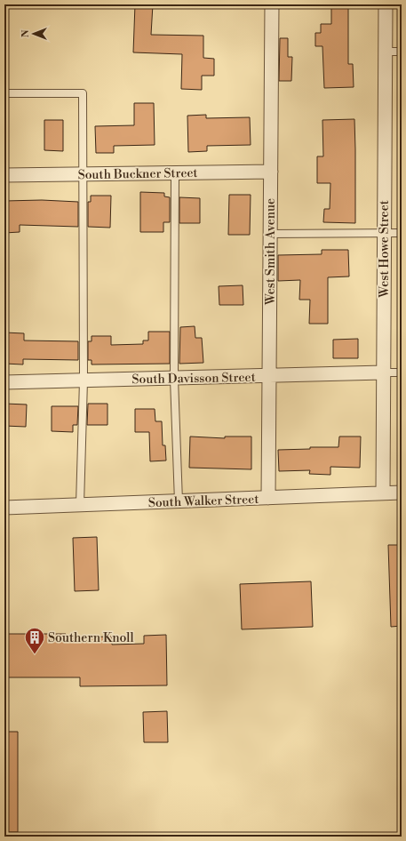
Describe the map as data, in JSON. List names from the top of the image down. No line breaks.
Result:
{"streets":{"street":["South Buckner Street","West Howe Street","West Smith Avenue","South Davisson Street","South Walker Street"]},"crossings":[["South Buckner Street","West Smith Avenue"],["West Howe Street","South Davisson Street"],["West Howe Street","South Walker Street"],["West Smith Avenue","South Davisson Street"],["West Smith Avenue","South Walker Street"]],"places":{"building":["Southern Knoll"]},"north":"left"}
